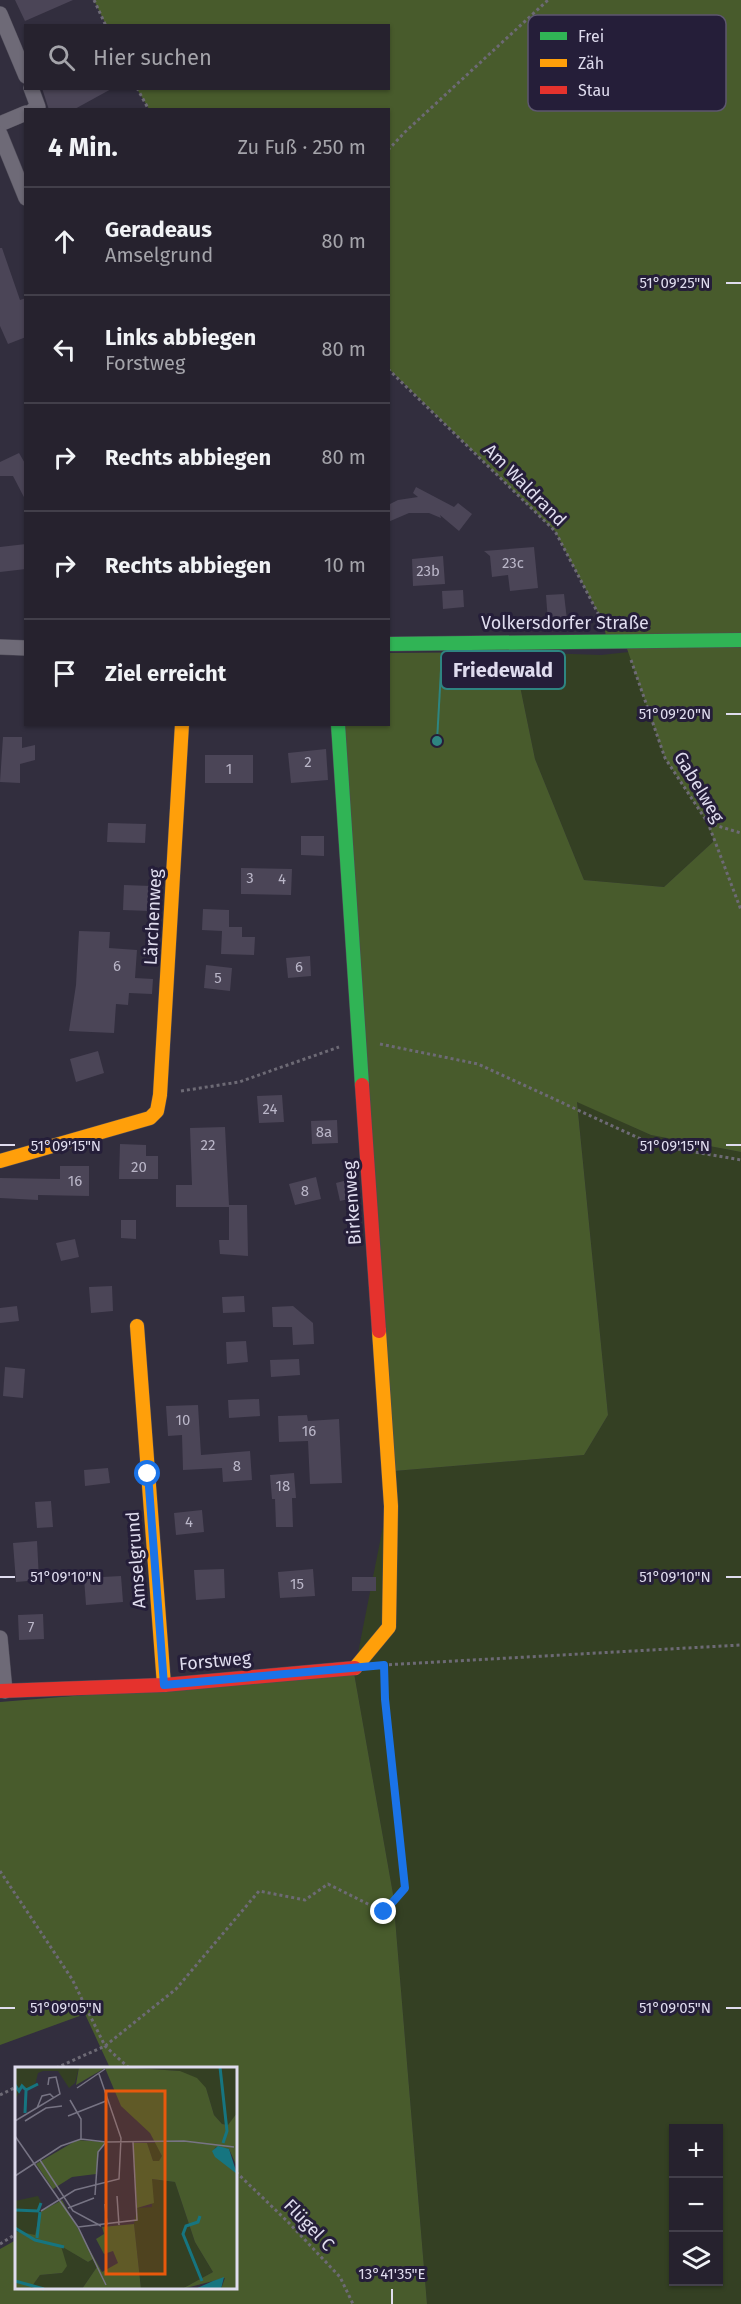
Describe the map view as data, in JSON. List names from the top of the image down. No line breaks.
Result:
{"streets":{"street":["Volkersdorfer Straße","Lärchenweg","Birkenweg","Amselgrund","Forstweg"],"path":["Am Waldrand","Gabelweg","Flügel C"]},"crossings":[["Am Waldrand","Volkersdorfer Straße"],["Volkersdorfer Straße","Gabelweg"],["Birkenweg","Forstweg"],["Amselgrund","Forstweg"]],"places":["Friedewald"],"house_numbers":["23c","23b","2","1","3","4","6","6","5","24","8a","22","20","16","8","10","16","8","18","4","15","7"],"legend":["Frei","Zäh","Stau"],"page":{"search":"Hier suchen","heading":["4 Min.","Zu Fuß · 250 m"],"list":[["Geradeaus","Amselgrund","80 m"],["Links abbiegen","Forstweg","80 m"],["Rechts abbiegen","80 m"],["Rechts abbiegen","10 m"],"Ziel erreicht"],"map_buttons":["+","−"]},"coordinates":["51°09'25\"N","51°09'20\"N","51°09'15\"N","51°09'10\"N","51°09'05\"N","13°41'35\"E"]}
